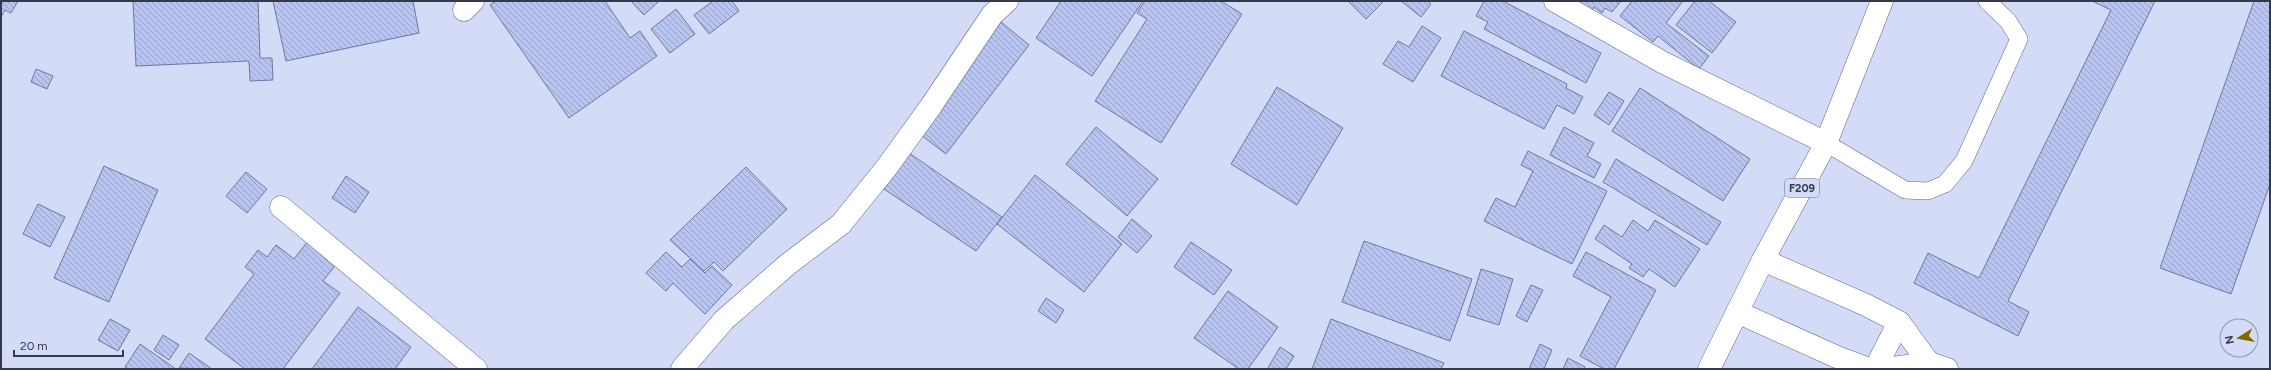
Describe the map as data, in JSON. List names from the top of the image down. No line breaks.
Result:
{"streets":{"street":["F209"]},"scale_bar":"20 m","north":"left"}
